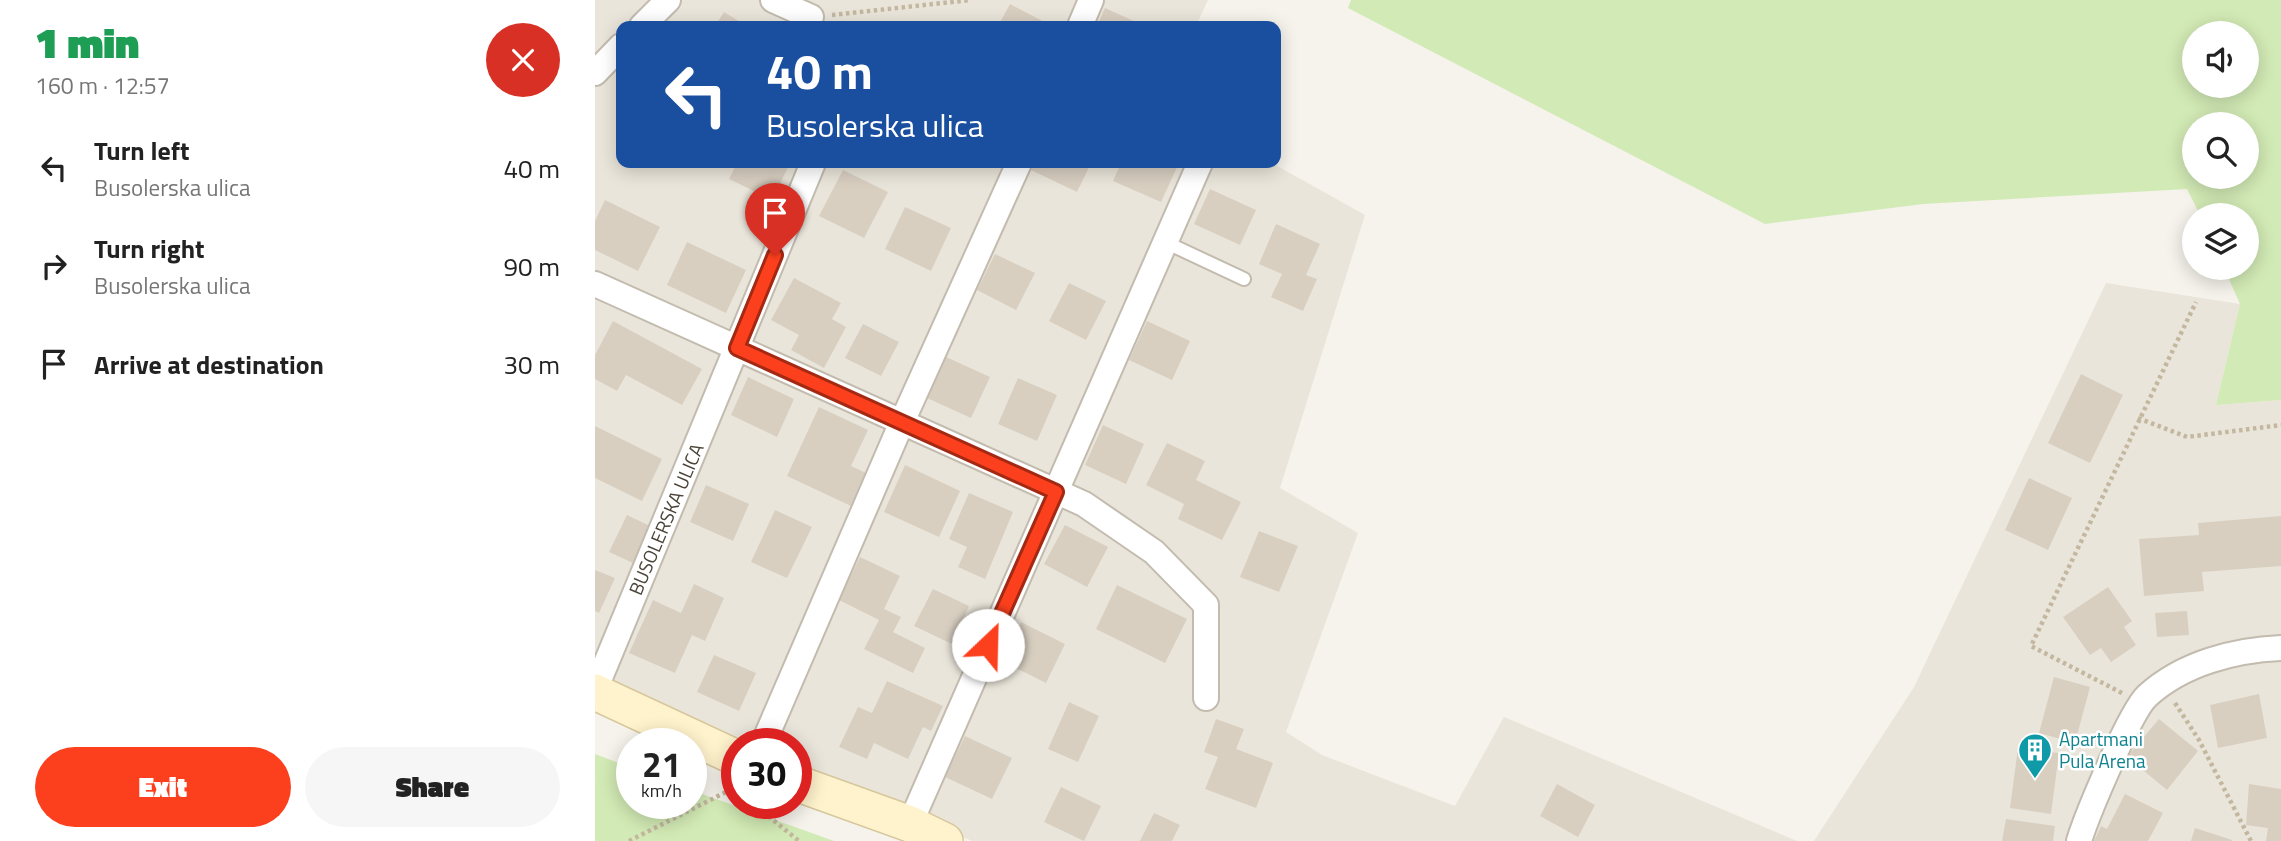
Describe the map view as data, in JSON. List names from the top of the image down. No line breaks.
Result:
{"streets":{"street":["BUSOLERSKA ULICA"]},"places":{"building":["Apartmani Pula Arena"]},"page":{"heading":["1 min","160 m · 12:57"],"turn":["40 m","Busolerska ulica"],"list":[{"name":"Turn left","note":"Busolerska ulica","value":"40 m"},{"name":"Turn right","note":"Busolerska ulica","value":"90 m"},{"name":"Arrive at destination","value":"30 m"}],"speed":"21 km/h","limit":"30","buttons":["Exit","Share"]}}
